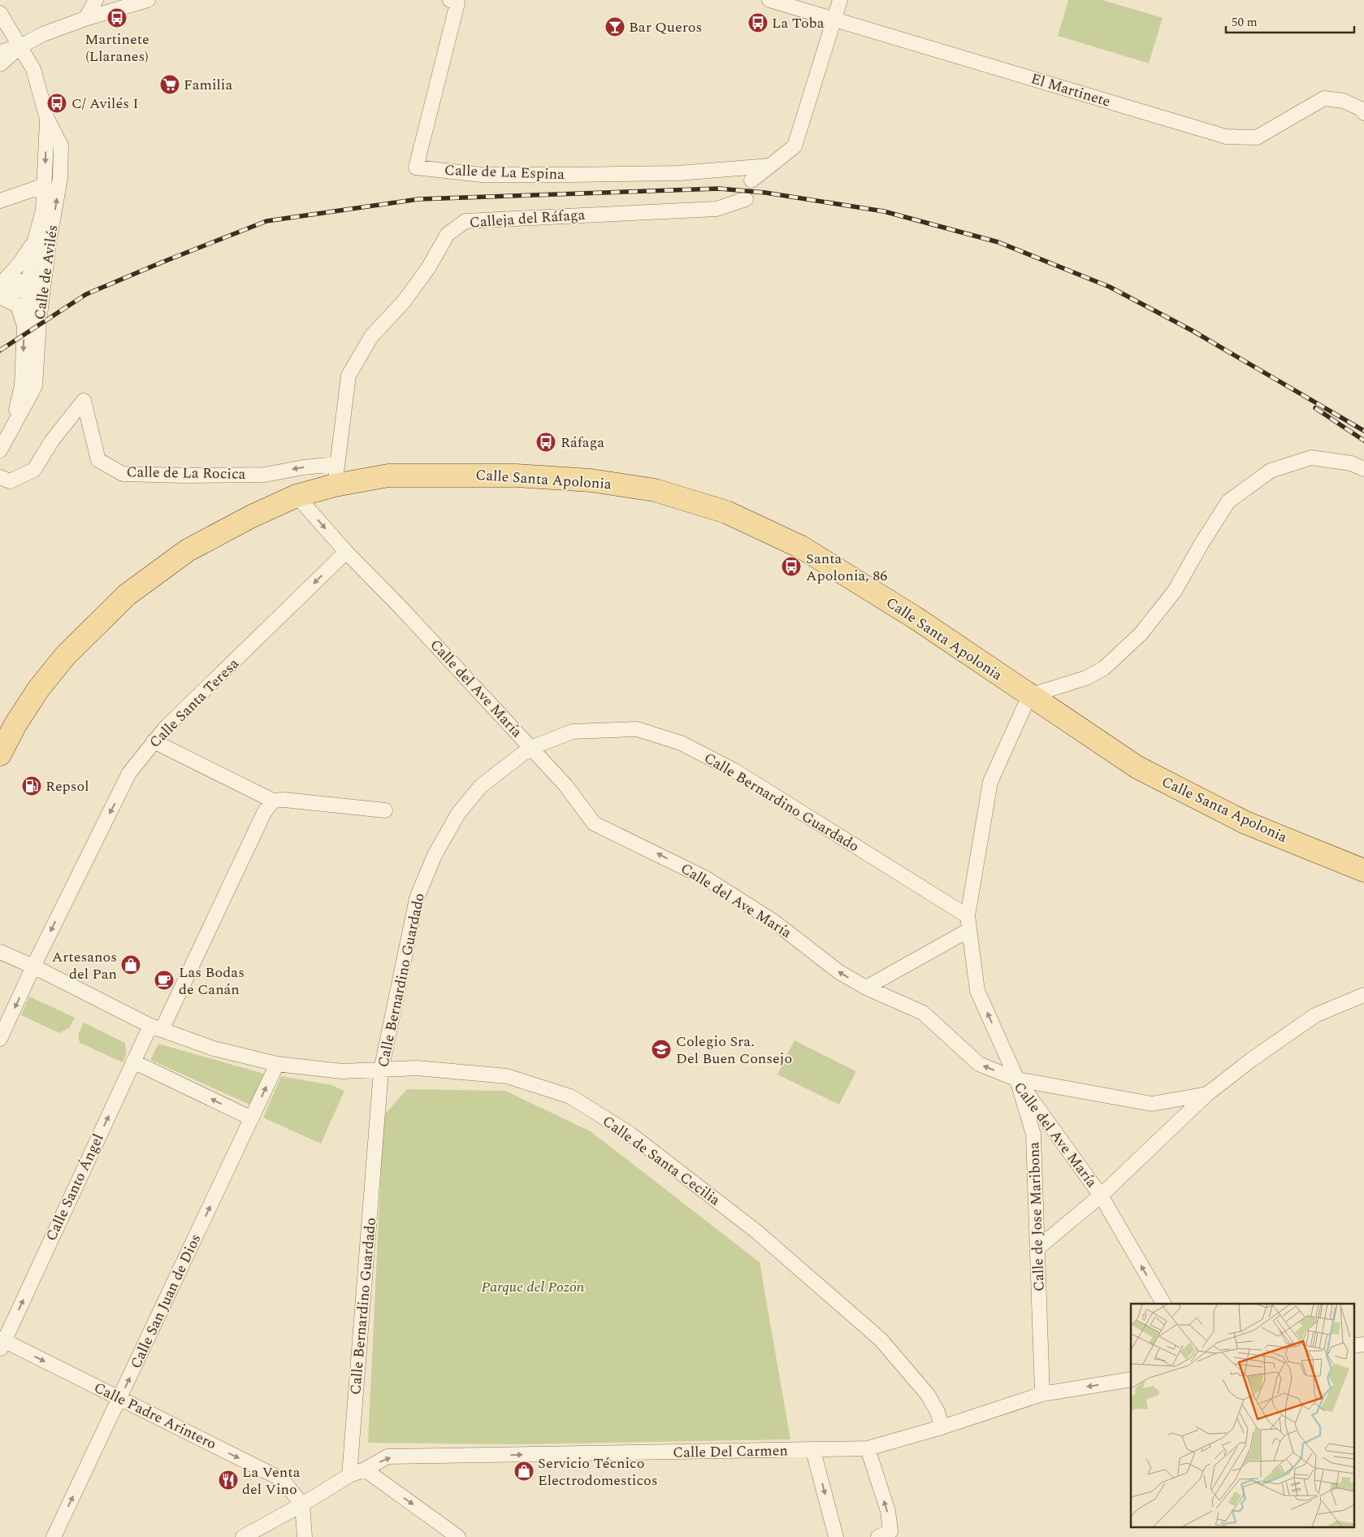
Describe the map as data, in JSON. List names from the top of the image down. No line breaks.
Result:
{"streets":{"main road":["Calle Santa Apolonia"],"street":["El Martinete","Calle de La Espina","Calleja del Ráfaga","Calle de Avilés","Calle de La Rocica","Calle del Ave María","Calle Santa Teresa","Calle Bernardino Guardado","Calle de Santa Cecilia","Calle Santo Ángel","Calle de Jose Maribona","Calle San Juan de Dios","Calle Padre Arintero","Calle Del Carmen"]},"crossings":[["Calleja del Ráfaga","Calle de La Rocica"],["Calleja del Ráfaga","Calle Santa Apolonia"],["Calle de La Rocica","Calle Santa Apolonia"],["Calle Santa Apolonia","Calle del Ave María"],["Calle Santa Apolonia","Calle de Jose Maribona"],["Calle del Ave María","Calle Santa Teresa"],["Calle del Ave María","Calle Bernardino Guardado"],["Calle del Ave María","Calle de Jose Maribona"],["Calle Santa Teresa","Calle de Santa Cecilia"],["Calle Bernardino Guardado","Calle de Santa Cecilia"],["Calle Bernardino Guardado","Calle de Jose Maribona"],["Calle Bernardino Guardado","Calle Del Carmen"],["Calle de Santa Cecilia","Calle Santo Ángel"],["Calle de Santa Cecilia","Calle San Juan de Dios"],["Calle de Santa Cecilia","Calle Del Carmen"],["Calle Santo Ángel","Calle Padre Arintero"],["Calle de Jose Maribona","Calle Del Carmen"],["Calle San Juan de Dios","Calle Padre Arintero"],["Calle Padre Arintero","Calle Del Carmen"]],"one_way":["Calle Santa Teresa","Calle Santo Ángel","Calle San Juan de Dios","Calle Padre Arintero"],"parks":["Parque del Pozón"],"places":{"bus stop":["Martinete (Llaranes)","La Toba","C/ Avilés I","Ráfaga","Santa Apolonia, 86"],"bar":["Bar Queros"],"supermarket":["Familia"],"fuel station":["Repsol"],"shop":["Artesanos del Pan","Servicio Técnico Electrodomesticos"],"cafe":["Las Bodas de Canán"],"school or university":["Colegio Sra. Del Buen Consejo"],"restaurant":["La Venta del Vino"]},"scale_bar":"50 m"}
